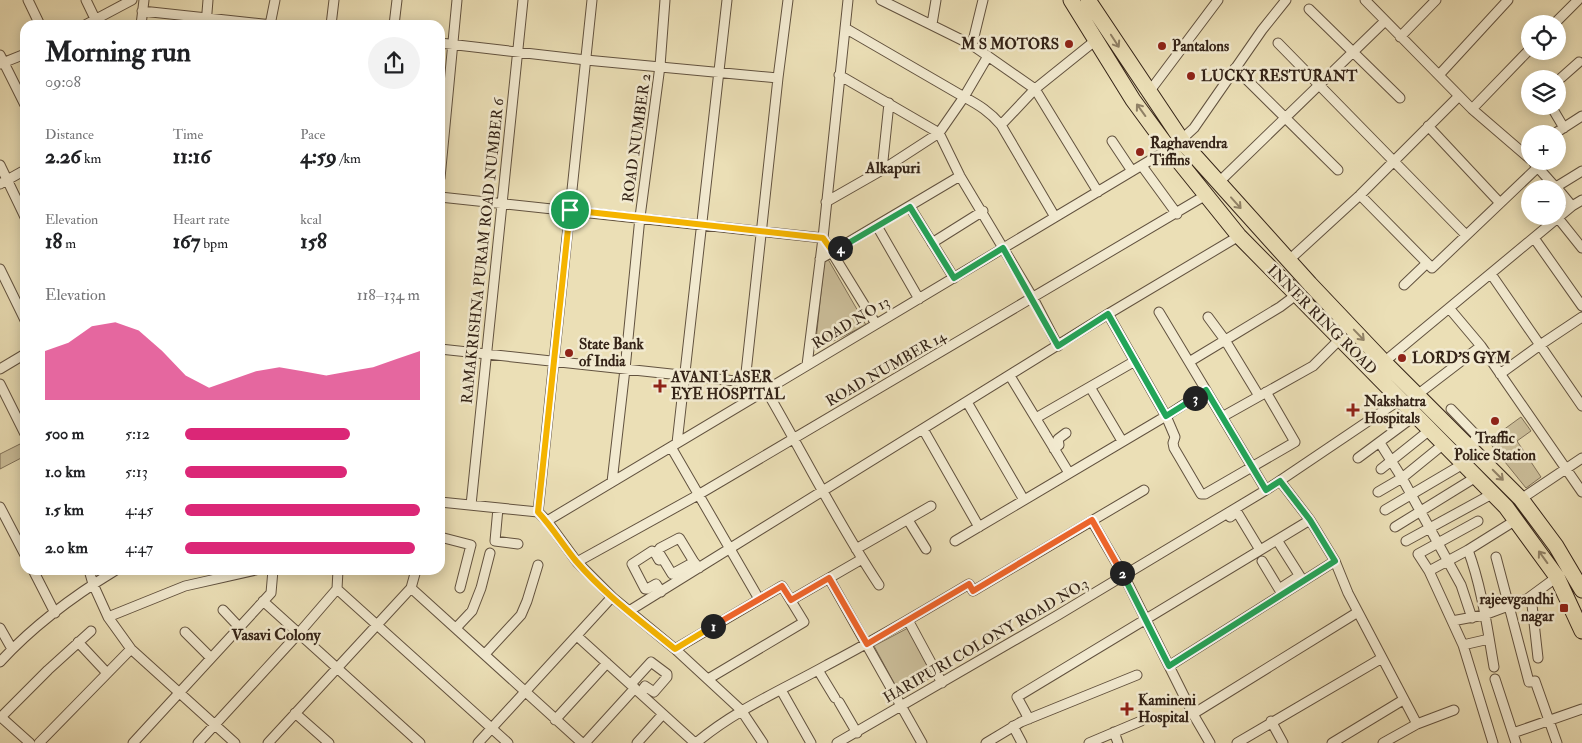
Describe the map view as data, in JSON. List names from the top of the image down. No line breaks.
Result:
{"streets":{"highway":["INNER RING ROAD"],"street":["ROAD NUMBER 2","RAMAKRISHNA PURAM ROAD NUMBER 6","ROAD NO 13","ROAD NUMBER 14","HARIPURI COLONY ROAD NO.3"]},"crossings":[["ROAD NUMBER 2","ROAD NO 13"],["INNER RING ROAD","ROAD NO 13"],["INNER RING ROAD","ROAD NUMBER 14"],["INNER RING ROAD","HARIPURI COLONY ROAD NO.3"]],"districts":["Alkapuri","Vasavi Colony"],"places":{"other":["M S MOTORS","Pantalons","LUCKY RESTURANT","Raghavendra Tiffins","State Bank of India","LORD'S GYM","Traffic Police Station"],"health":["AVANI LASER EYE HOSPITAL","Nakshatra Hospitals","Kamineni Hospital"],"transit":["rajeevgandhi nagar"]},"page":{"map_buttons":["+","−"],"heading":["Morning run","09:08"],"stats":[["Distance","2.26 km"],["Time","11:16"],["Pace","4:59 /km"],["Elevation","18 m"],["Heart rate","167 bpm"],["kcal","158"]],"pins":["4","3","2","1"],"chart":["Elevation","118–134 m"],"list":[{"name":"500 m","note":"5:12"},{"name":"1.0 km","note":"5:13"},{"name":"1.5 km","note":"4:45"},{"name":"2.0 km","note":"4:47"}]}}
